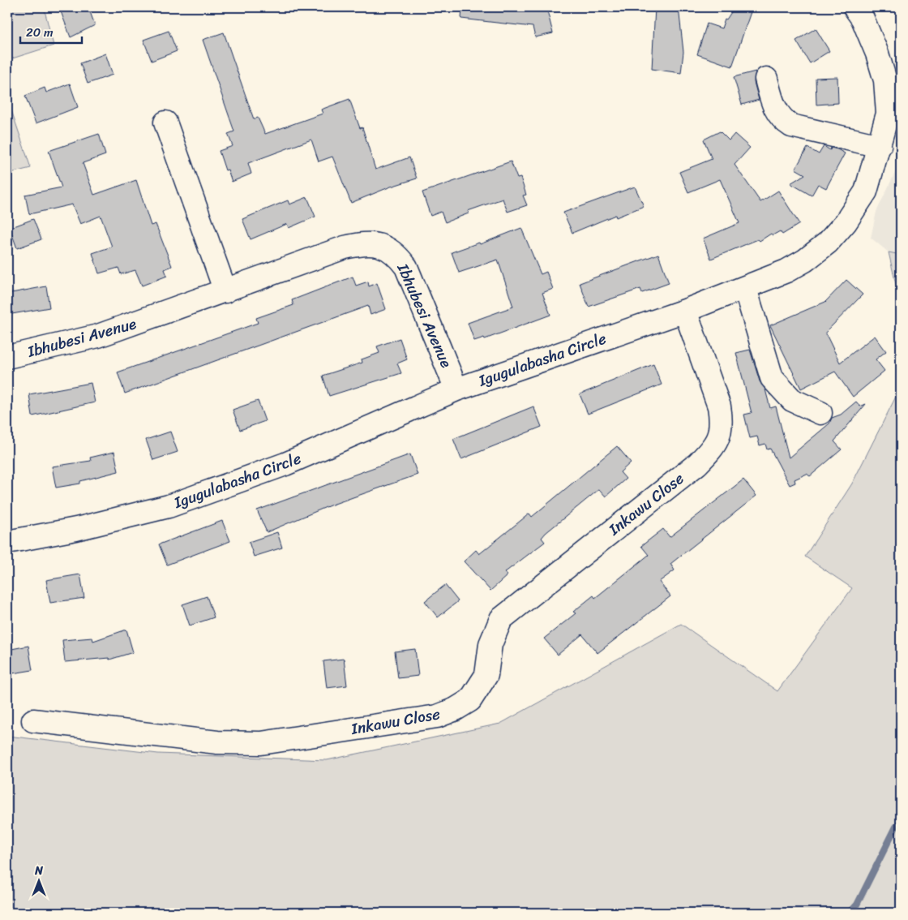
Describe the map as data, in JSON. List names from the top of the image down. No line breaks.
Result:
{"streets":{"street":["Ibhubesi Avenue","Igugulabasha Circle","Inkawu Close"]},"crossings":[["Ibhubesi Avenue","Igugulabasha Circle"],["Igugulabasha Circle","Inkawu Close"]],"scale_bar":"20 m","north":"top"}
